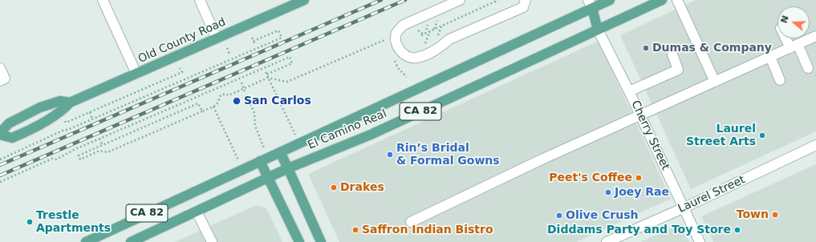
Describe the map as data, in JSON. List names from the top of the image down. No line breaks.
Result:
{"streets":{"main road":["Old County Road","CA 82","El Camino Real"],"street":["Cherry Street","Laurel Street"]},"crossings":[["El Camino Real","Cherry Street"],["Cherry Street","Laurel Street"]],"places":["Dumas & Company","San Carlos","Laurel Street Arts","Rin’s Bridal & Formal Gowns","Peet's Coffee","Drakes","Joey Rae","Town","Olive Crush","Trestle Apartments","Saffron Indian Bistro","Diddams Party and Toy Store"],"north":"left"}
